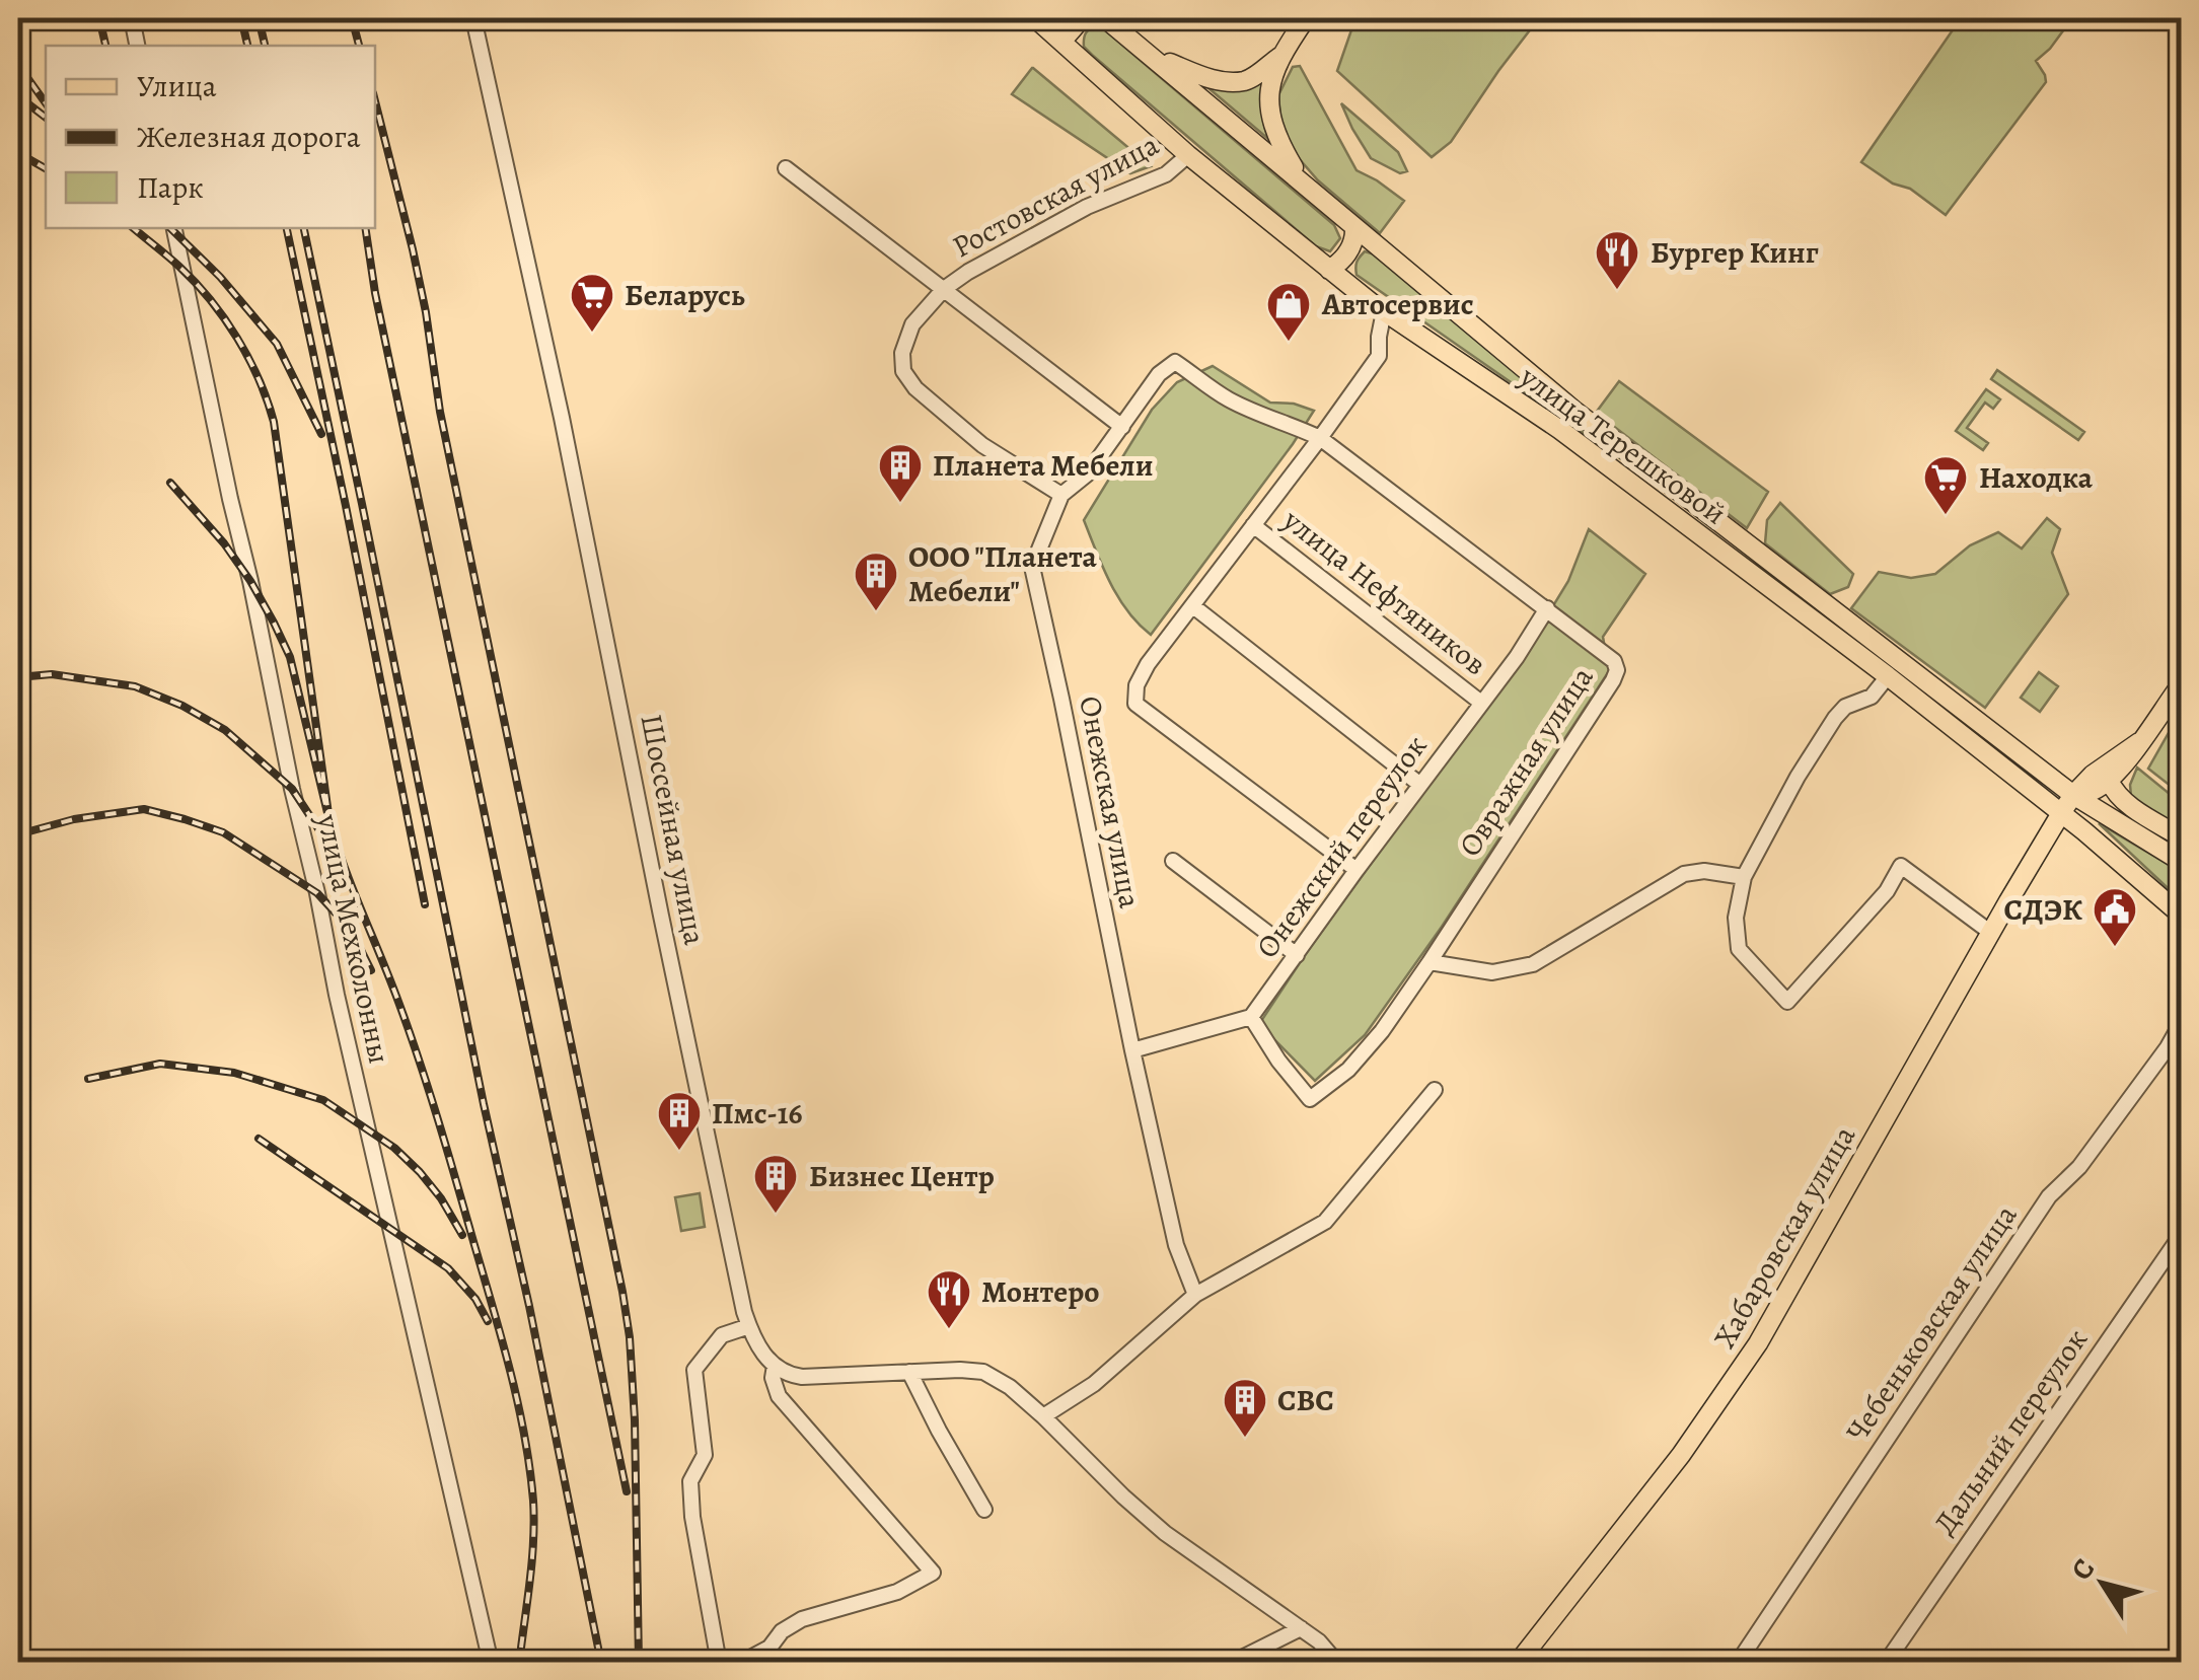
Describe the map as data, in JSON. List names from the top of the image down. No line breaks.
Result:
{"streets":{"main road":["улица Терешковой","Хабаровская улица"],"street":["Ростовская улица","улица Нефтяников","Овражная улица","Онежская улица","Шоссейная улица","Онежский переулок","улица Мехколонны","Чебеньковская улица","Дальний переулок"]},"crossings":[["Ростовская улица","улица Терешковой"],["Ростовская улица","Онежская улица"],["улица Терешковой","Хабаровская улица"],["улица Нефтяников","Онежский переулок"],["Овражная улица","Онежский переулок"]],"places":{"restaurant":["Бургер Кинг","Монтеро"],"supermarket":["Беларусь","Находка"],"shop":["Автосервис"],"building":["Планета Мебели","ООО \"Планета Мебели\"","Пмс-16","Бизнес Центр","СВС"],"public building":["СДЭК"]},"legend":["Улица","Железная дорога","Парк"],"north":"top left"}
